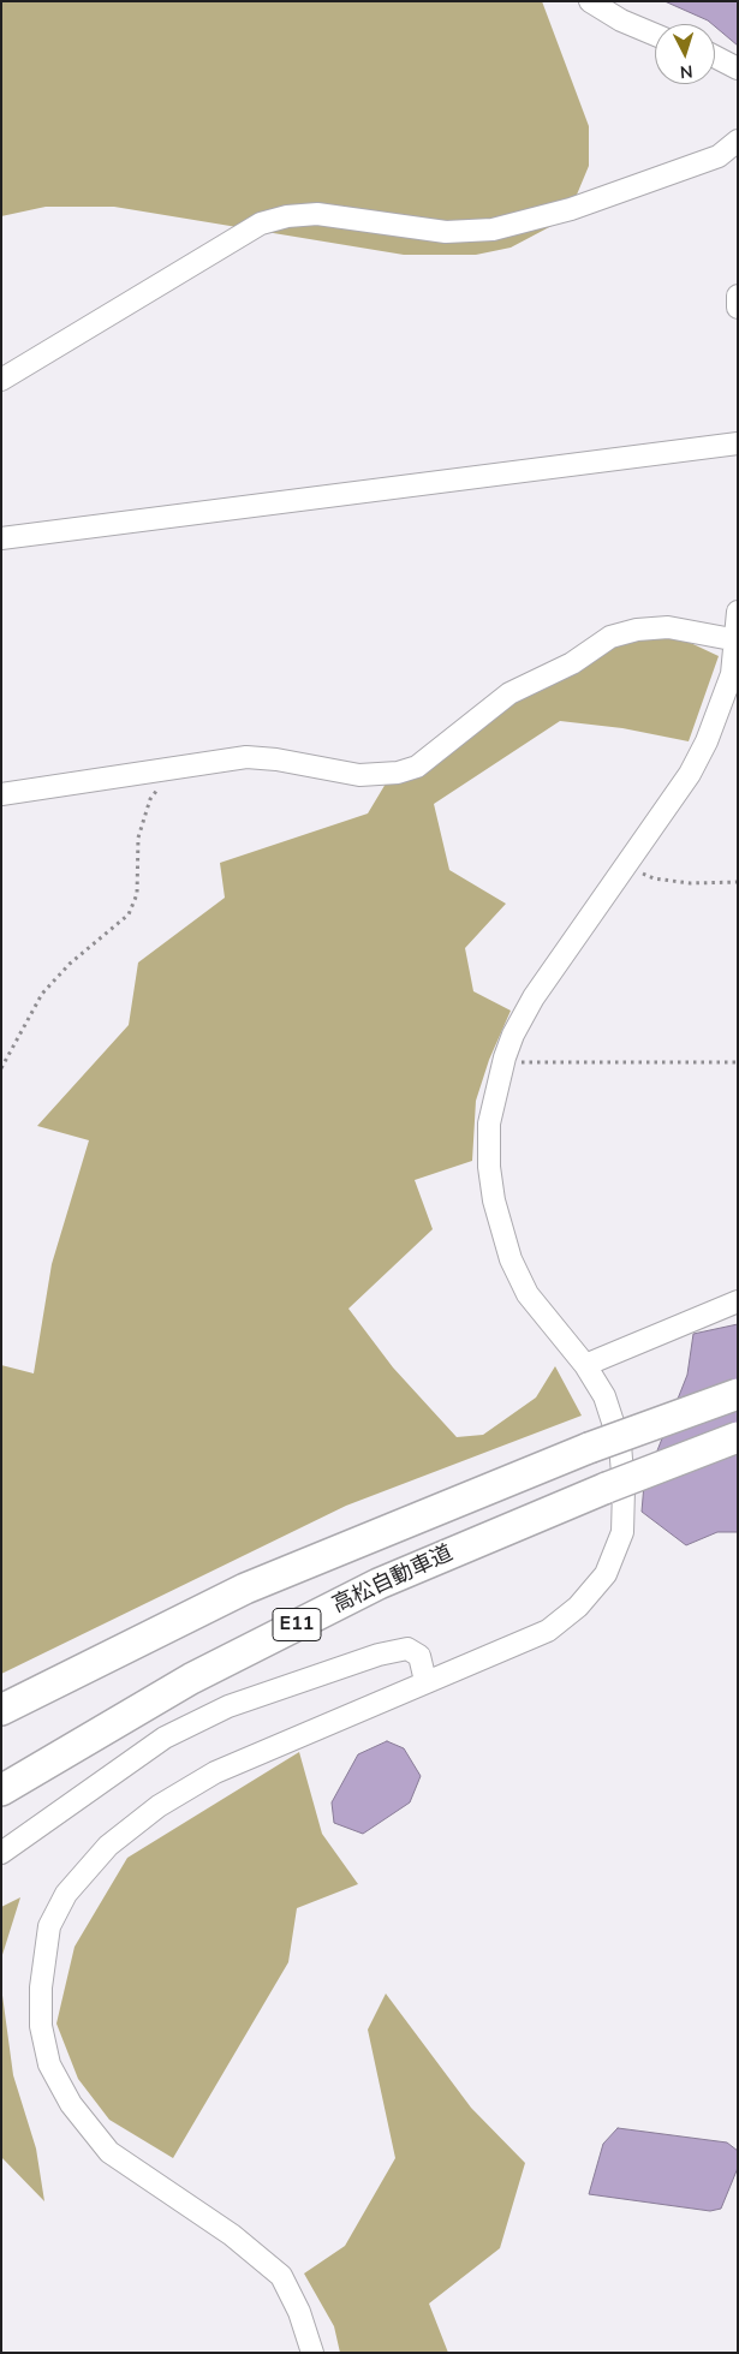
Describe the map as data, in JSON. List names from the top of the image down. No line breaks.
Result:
{"streets":{"highway":["高松自動車道","E11"]},"north":"bottom"}
